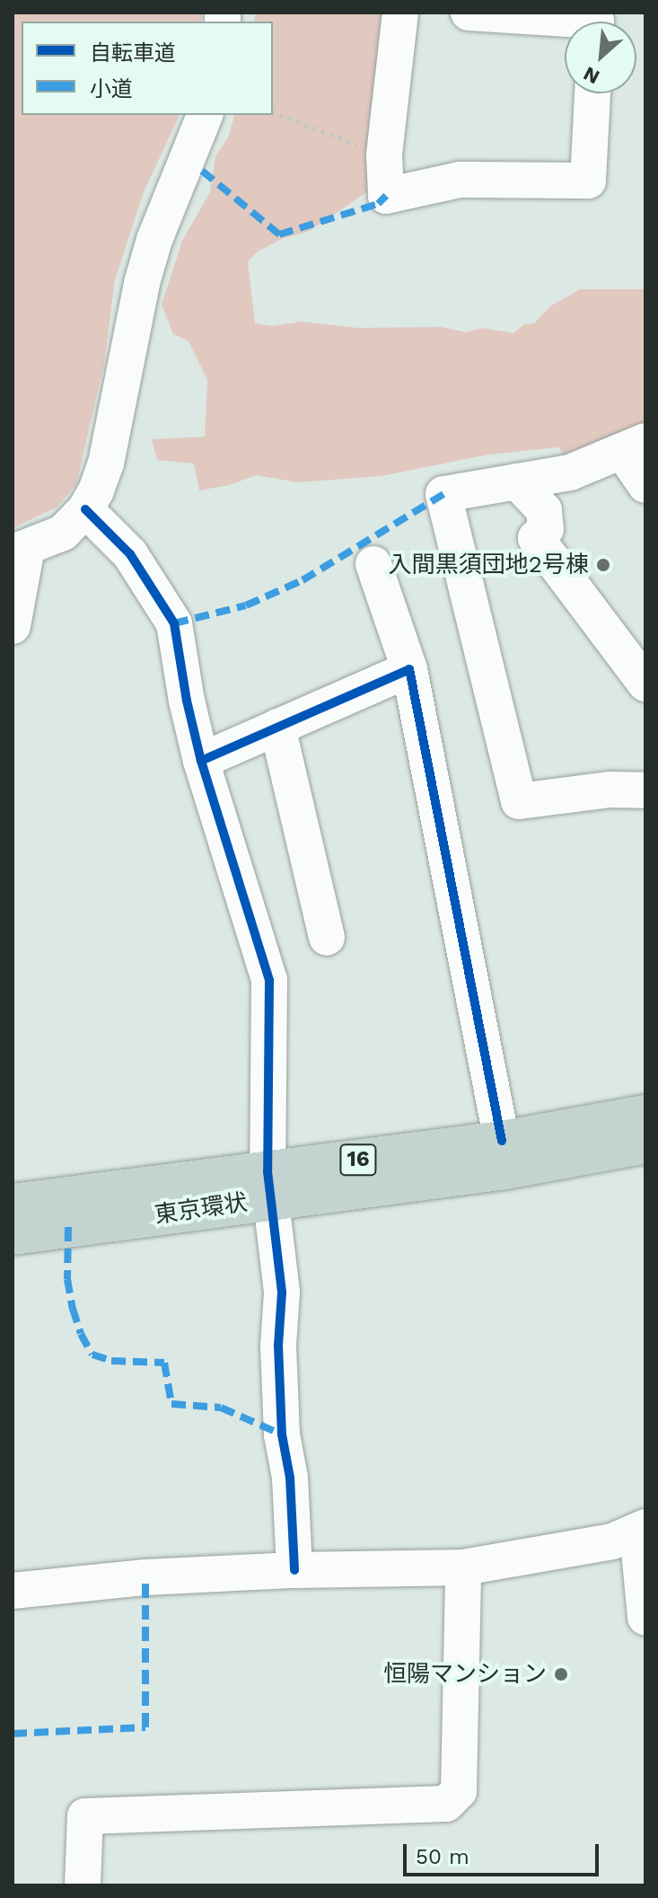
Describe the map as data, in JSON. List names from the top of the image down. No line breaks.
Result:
{"streets":{"highway":["16","東京環状"]},"places":["入間黒須団地2号棟","恒陽マンション"],"legend":["自転車道","小道"],"scale_bar":"50 m","north":"bottom left"}
